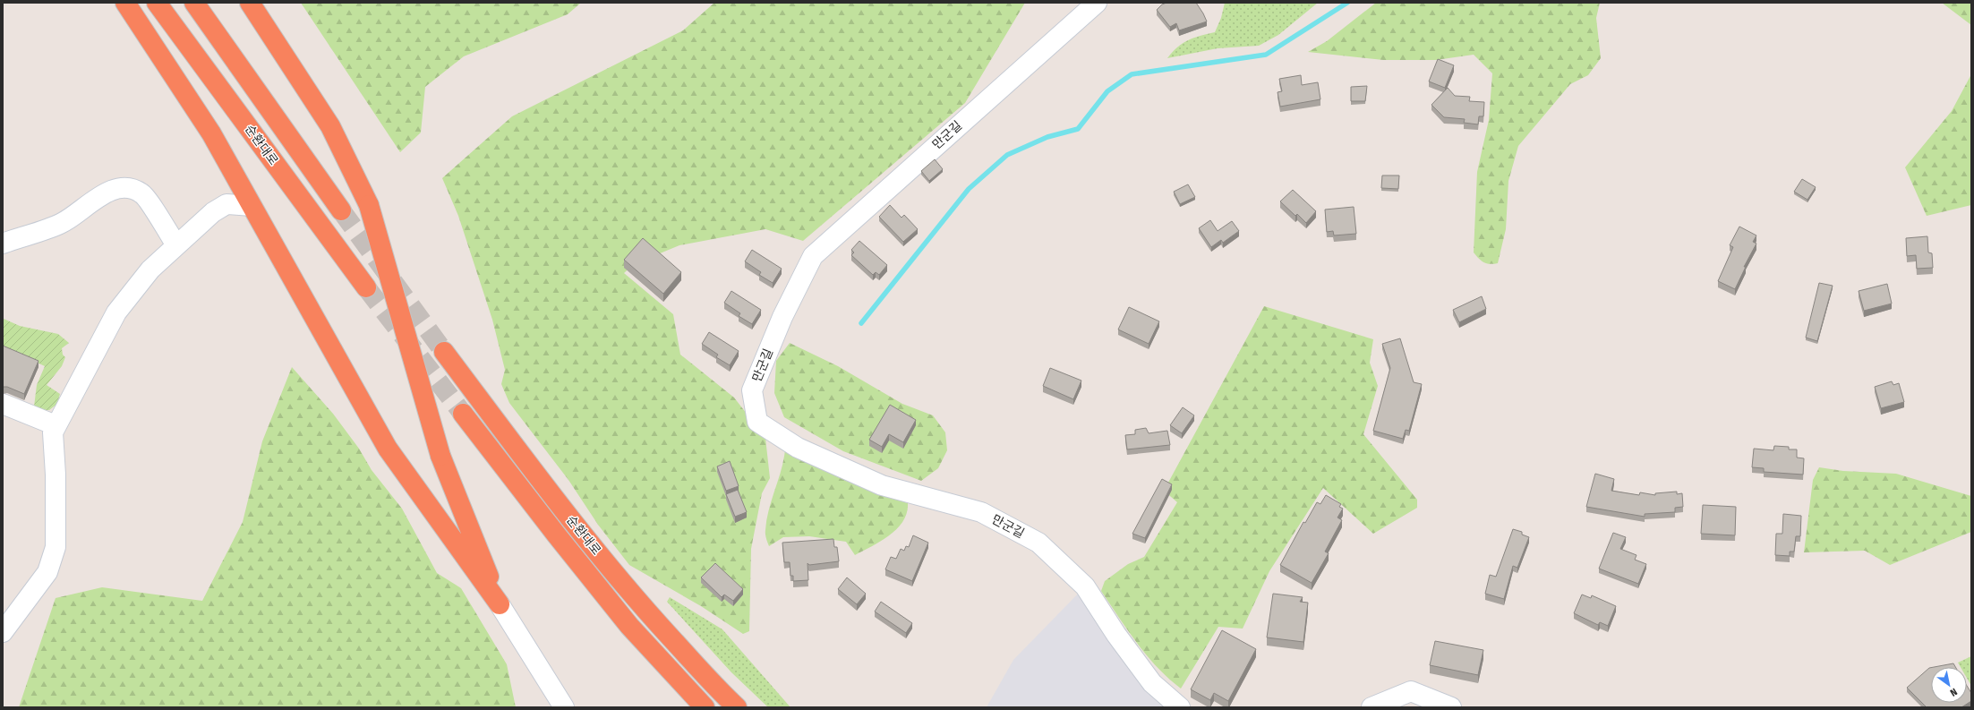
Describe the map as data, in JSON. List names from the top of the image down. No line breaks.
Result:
{"streets":{"highway":["순환대로"],"street":["만군길"]},"north":"bottom right"}
